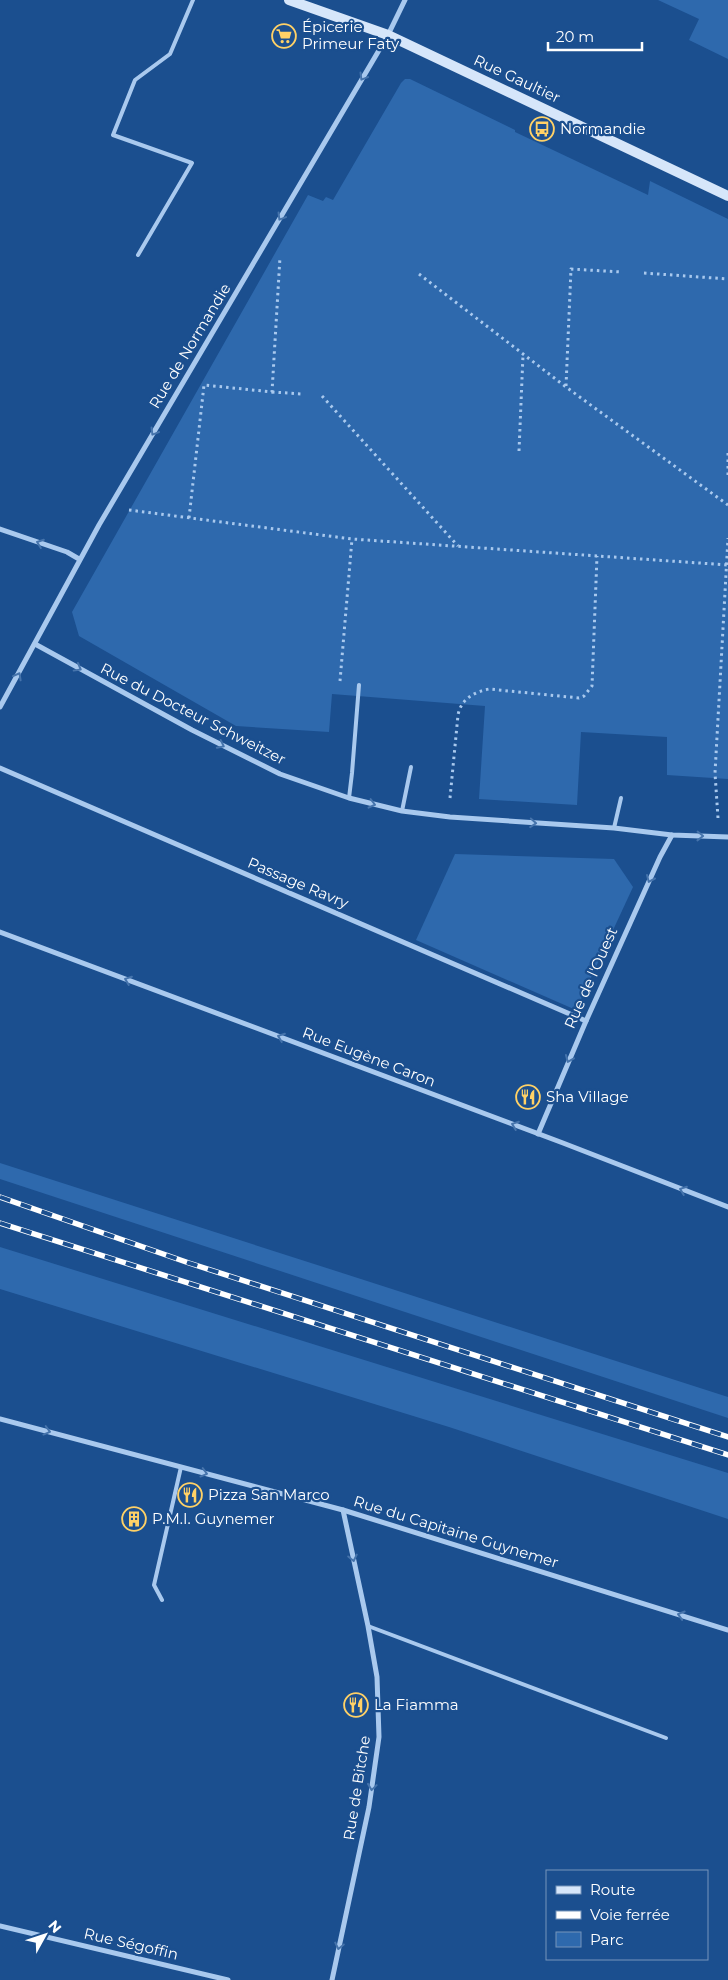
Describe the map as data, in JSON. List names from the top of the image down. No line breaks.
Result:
{"streets":{"street":["Rue Gaultier","Rue de Normandie","Rue du Docteur Schweitzer","Passage Ravry","Rue de l'Ouest","Rue Eugène Caron","Rue du Capitaine Guynemer","Rue de Bitche","Rue Ségoffin"]},"crossings":[["Rue Gaultier","Rue de Normandie"],["Rue de Normandie","Rue du Docteur Schweitzer"],["Rue du Docteur Schweitzer","Rue de l'Ouest"],["Passage Ravry","Rue de l'Ouest"],["Rue de l'Ouest","Rue Eugène Caron"],["Rue du Capitaine Guynemer","Rue de Bitche"]],"one_way":["Rue du Docteur Schweitzer","Rue de l'Ouest","Rue Eugène Caron","Rue de Bitche"],"places":{"supermarket":["Épicerie Primeur Faty"],"bus stop":["Normandie"],"restaurant":["Sha Village","Pizza San Marco","La Fiamma"],"building":["P.M.I. Guynemer"]},"legend":["Route","Voie ferrée","Parc"],"scale_bar":"20 m","north":"top right"}
